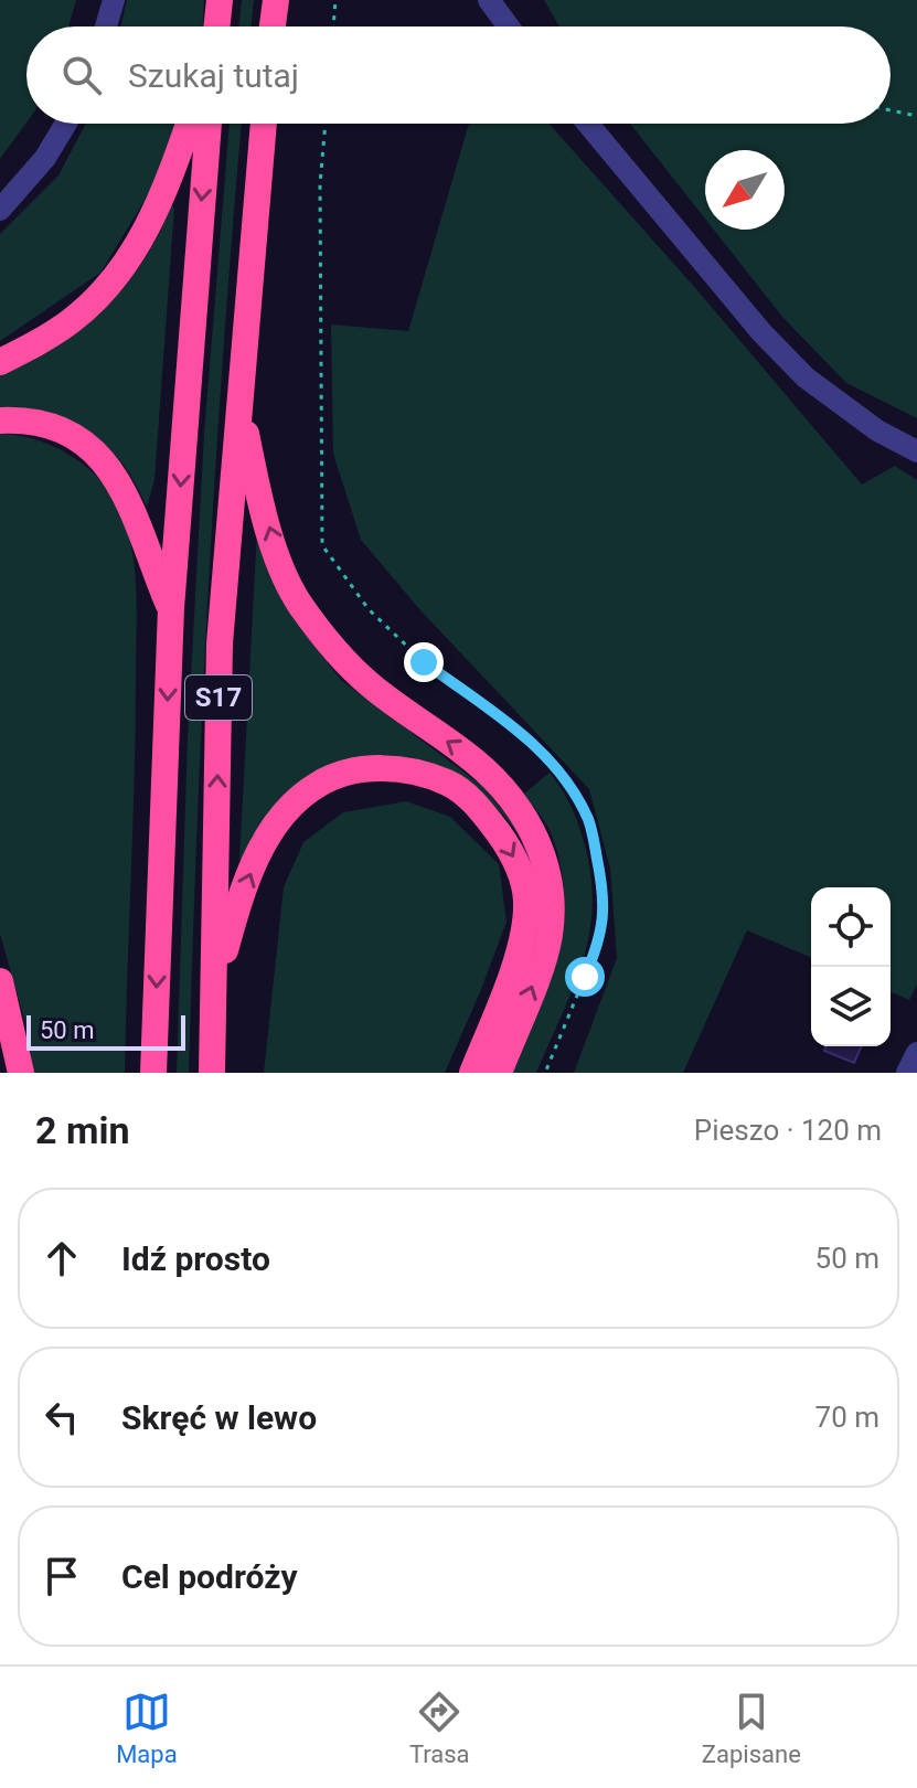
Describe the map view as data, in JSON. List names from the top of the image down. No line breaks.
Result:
{"streets":{"highway":["S17"]},"scale_bar":"50 m","north":"bottom left","page":{"search":"Szukaj tutaj","scale":"50 m","heading":["2 min","Pieszo · 120 m"],"list":[["Idź prosto","50 m"],["Skręć w lewo","70 m"],"Cel podróży"],"nav":["Mapa","Trasa","Zapisane"]}}
